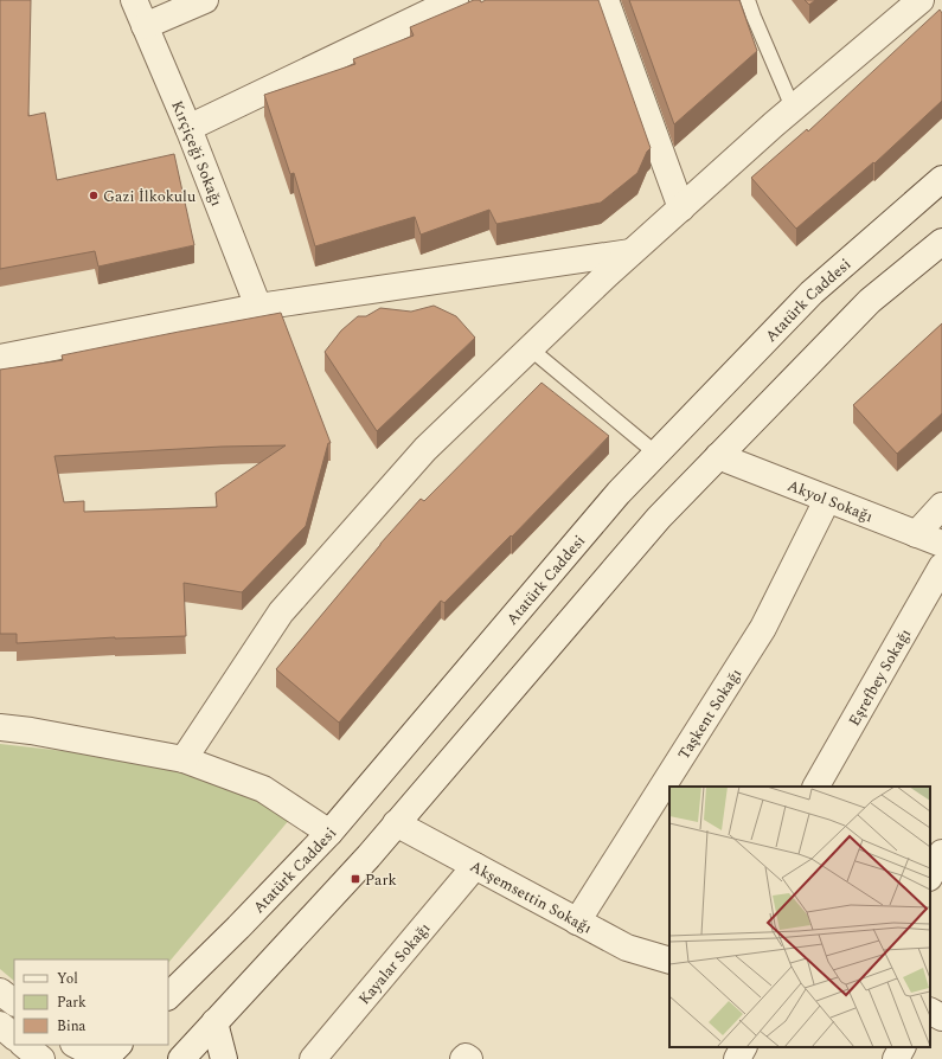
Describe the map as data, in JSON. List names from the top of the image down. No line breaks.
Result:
{"streets":{"street":["Kırçiçeği Sokağı","Atatürk Caddesi","Akyol Sokağı","Eşrefbey Sokağı","Taşkent Sokağı","Akşemsettin Sokağı","Kayalar Sokağı"]},"crossings":[["Akyol Sokağı","Taşkent Sokağı"],["Taşkent Sokağı","Akşemsettin Sokağı"],["Akşemsettin Sokağı","Kayalar Sokağı"]],"places":{"other":["Gazi İlkokulu"],"transit":["Park"]},"legend":["Yol","Park","Bina"]}
